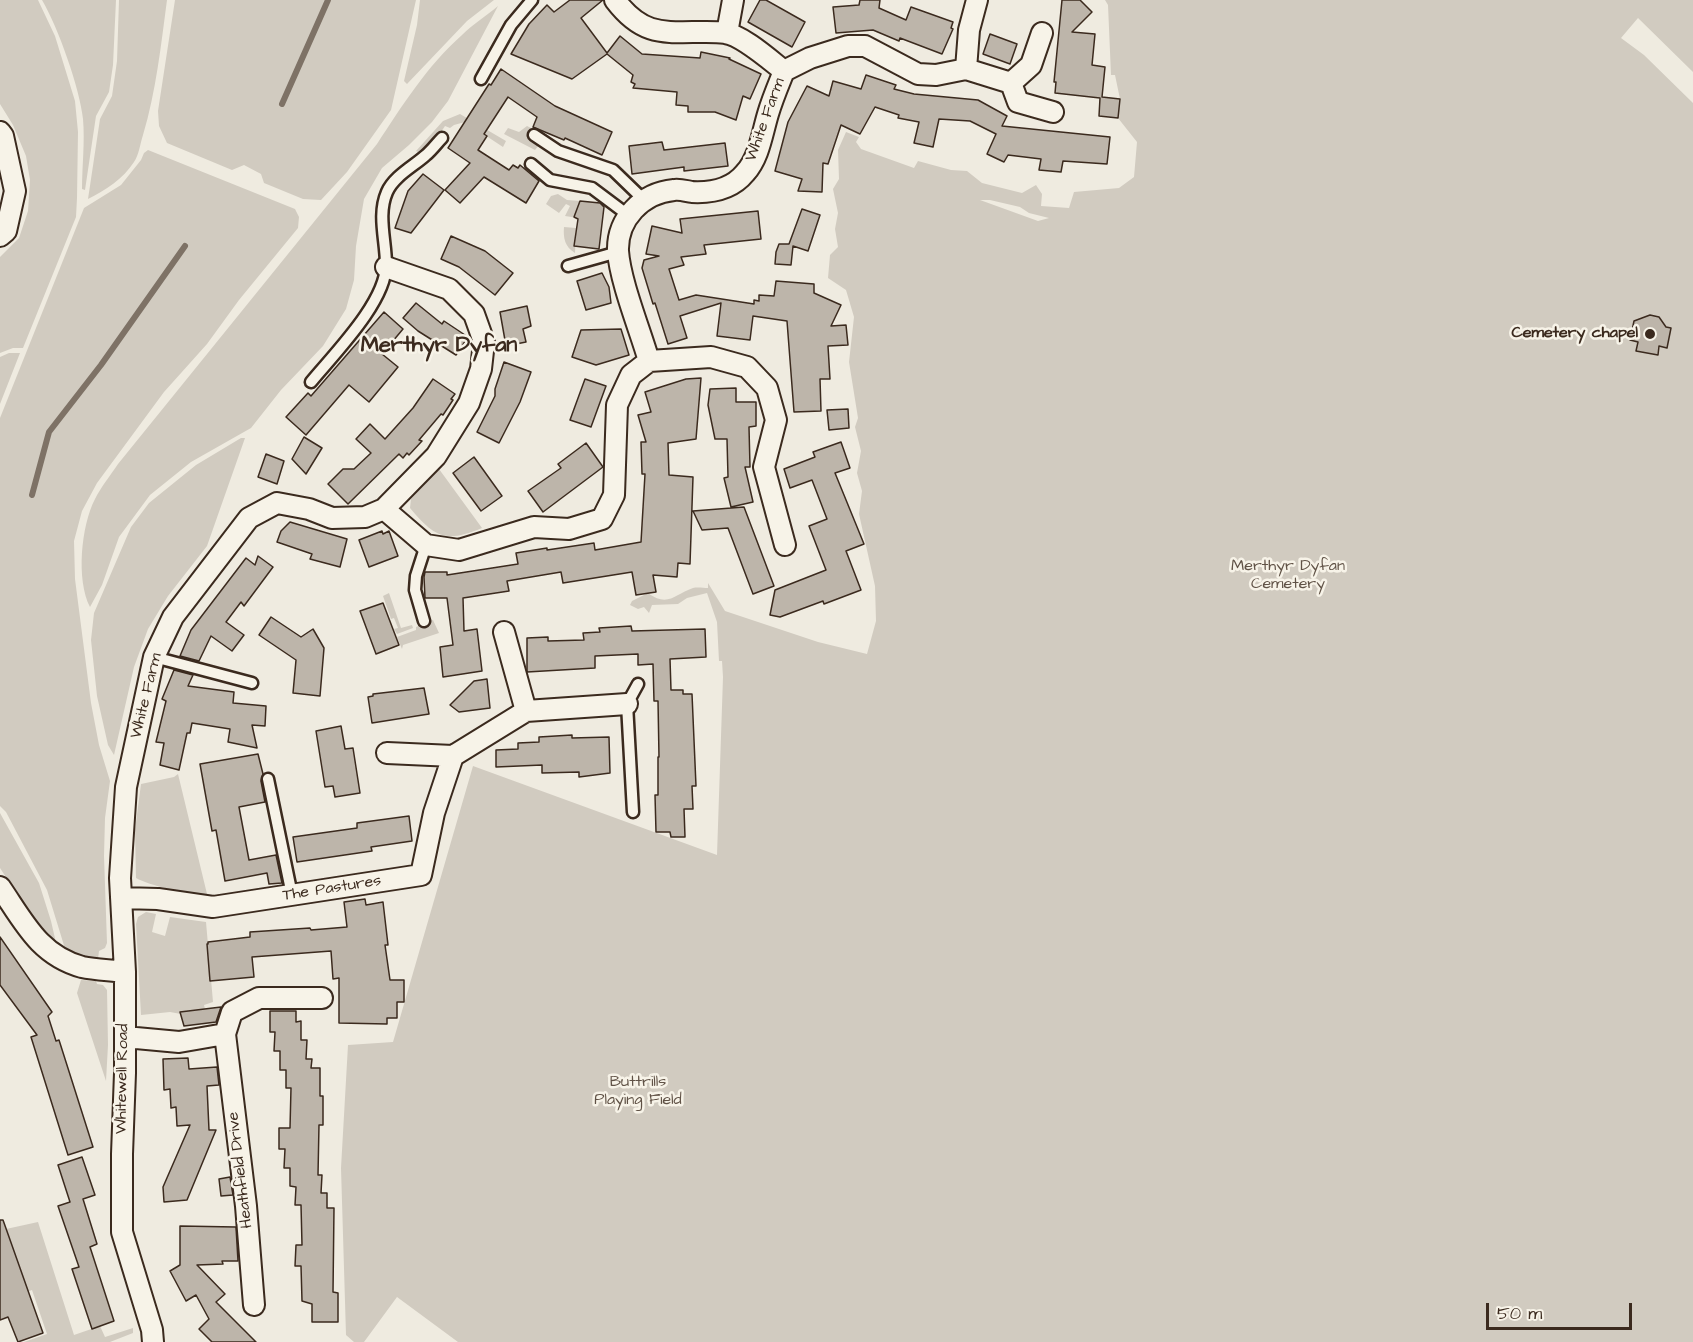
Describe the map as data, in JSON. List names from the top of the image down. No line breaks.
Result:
{"streets":{"street":["White Farm","The Pastures","Whitewell Road","Heathfield Drive"]},"crossings":[["White Farm","The Pastures"],["White Farm","Whitewell Road"]],"districts":["Merthyr Dyfan"],"parks":["Merthyr Dyfan Cemetery","Buttrills Playing Field"],"places":["Cemetery chapel"],"scale_bar":"50 m"}
